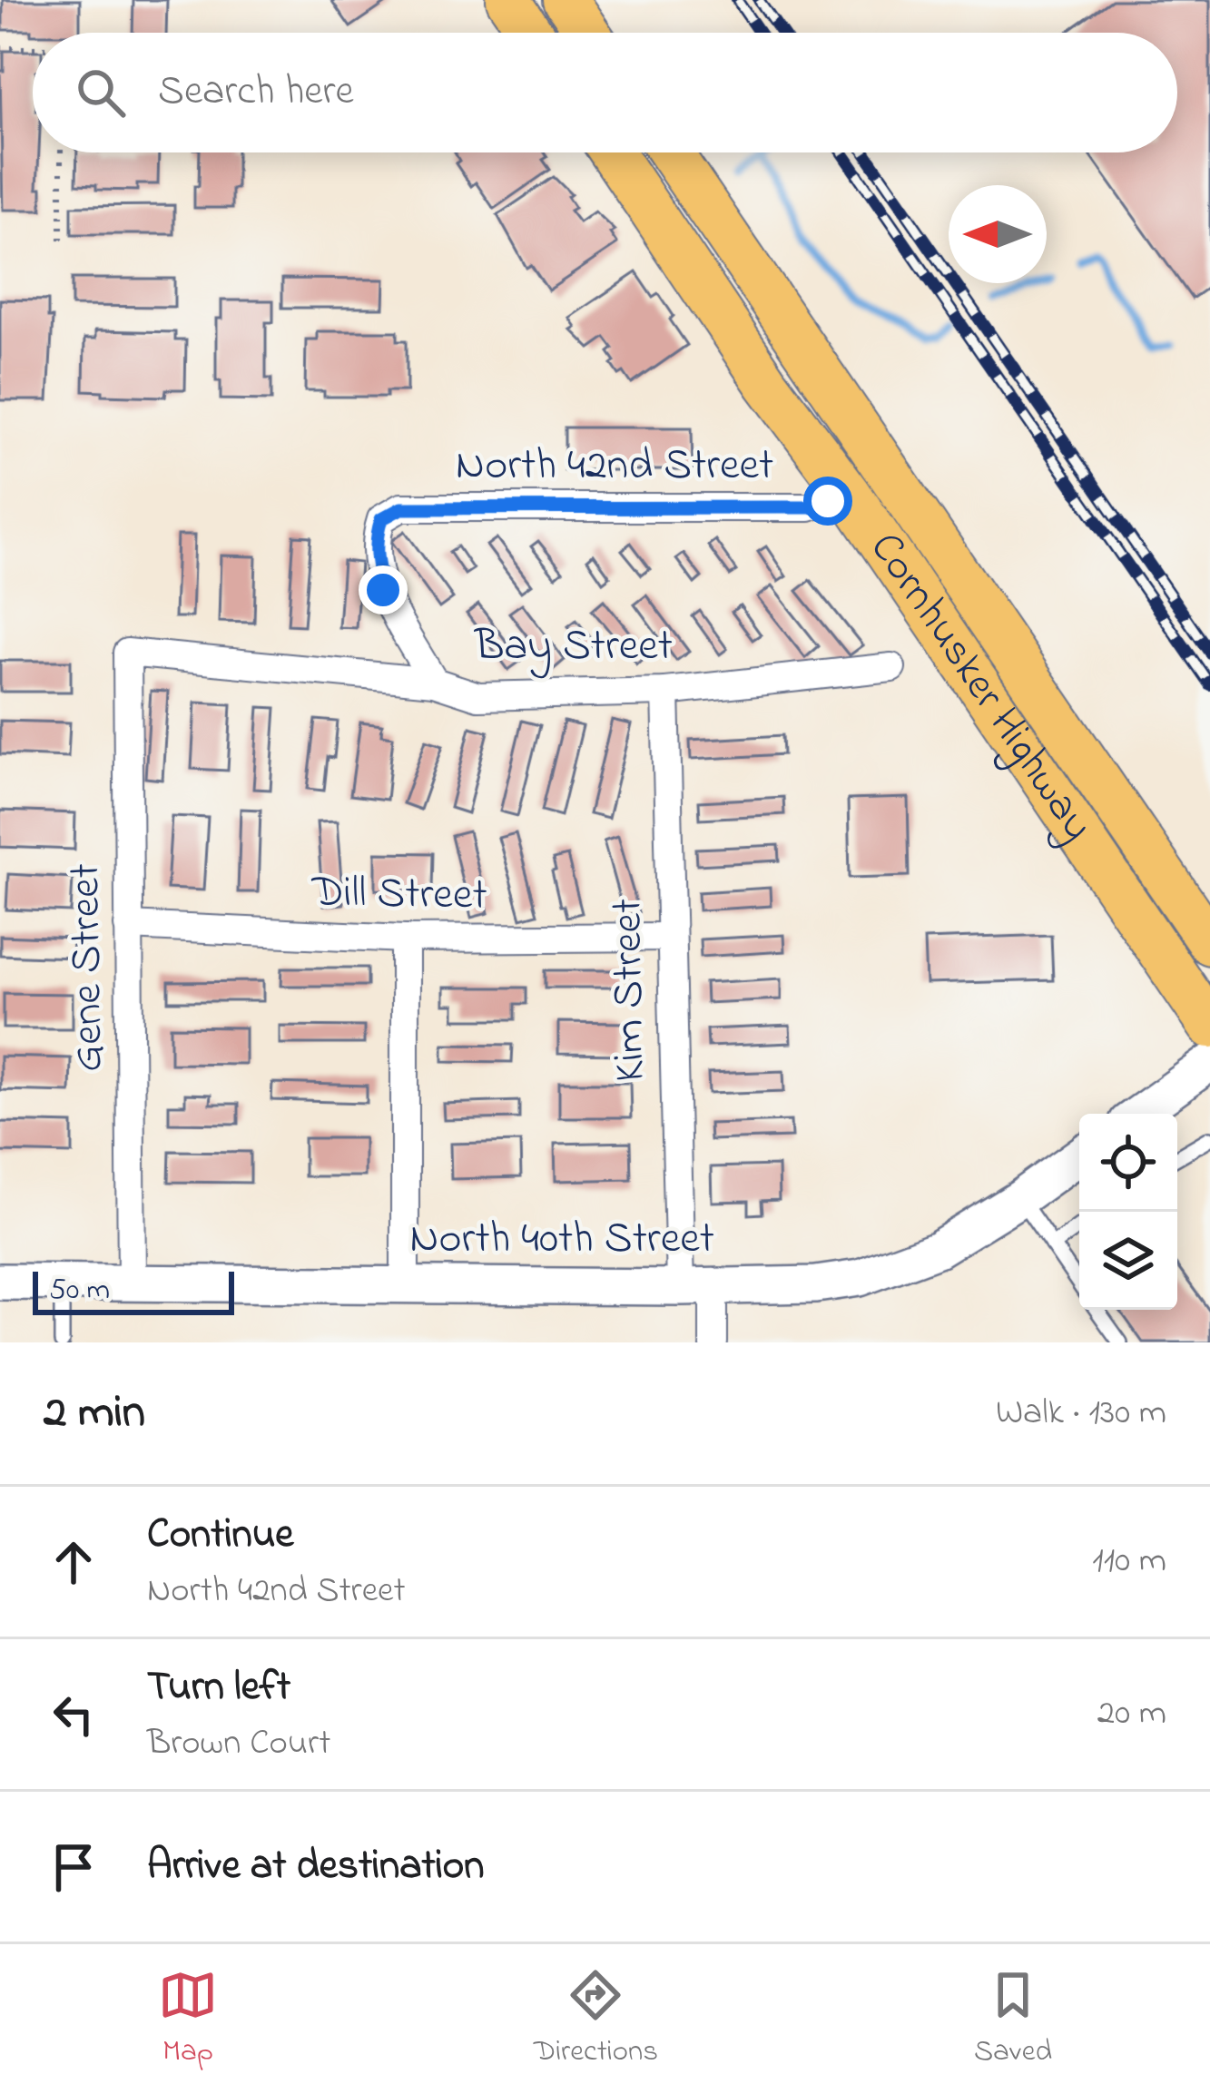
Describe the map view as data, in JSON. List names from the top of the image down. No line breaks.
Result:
{"streets":{"main road":["Cornhusker Highway"],"street":["North 42nd Street","Bay Street","Dill Street","Gene Street","Kim Street","North 40th Street"]},"crossings":[["North 42nd Street","Bay Street"],["North 42nd Street","Cornhusker Highway"],["Bay Street","Gene Street"],["Bay Street","Kim Street"],["Dill Street","Gene Street"],["Dill Street","Kim Street"],["Gene Street","North 40th Street"],["Kim Street","North 40th Street"]],"scale_bar":"50 m","north":"left","page":{"search":"Search here","scale":"50 m","heading":["2 min","Walk · 130 m"],"list":[["Continue","North 42nd Street","110 m"],["Turn left","Brown Court","20 m"],"Arrive at destination"],"nav":["Map","Directions","Saved"]}}
